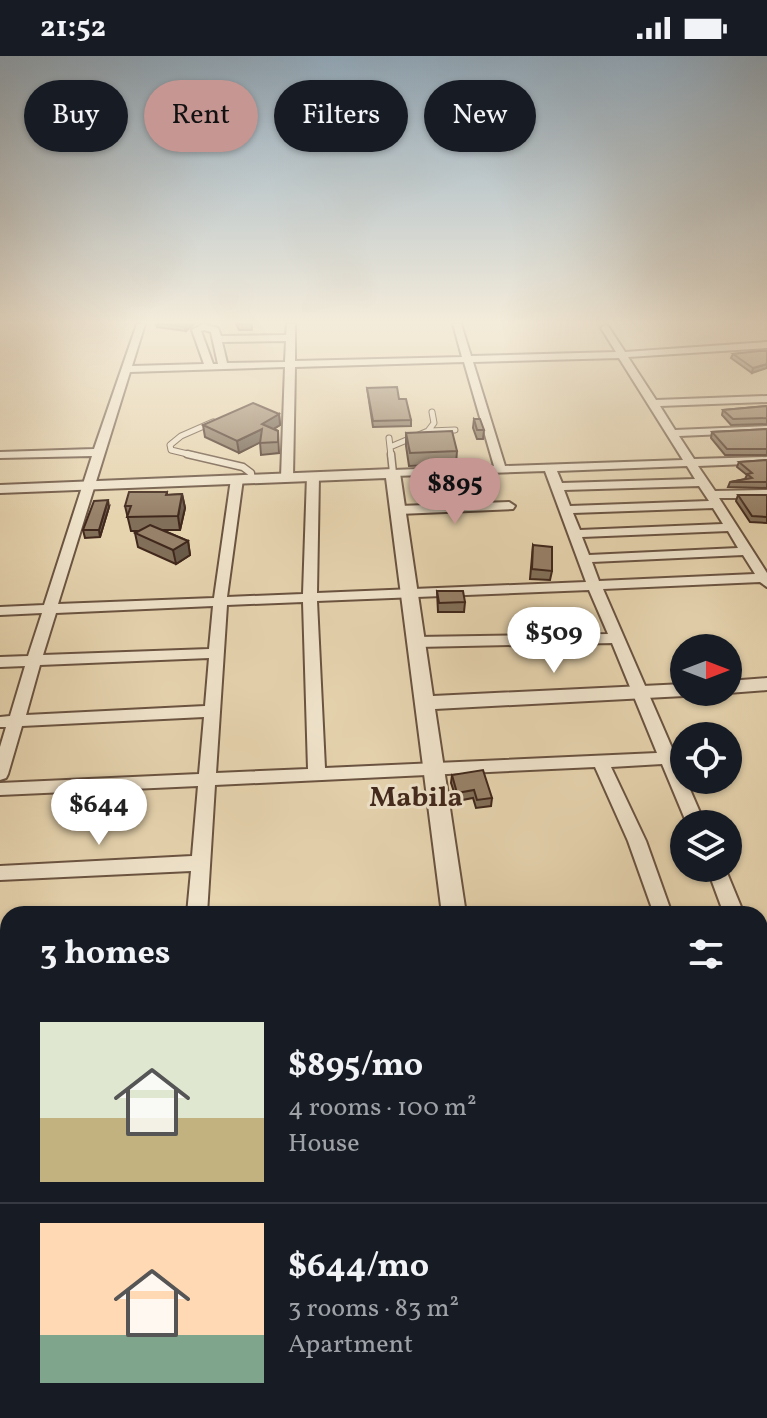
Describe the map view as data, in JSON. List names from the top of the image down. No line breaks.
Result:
{"districts":["Mabila"],"north":"right","page":{"status":"21:52","chip":["Buy","Rent","Filters","New"],"price":["$895","$509","$644"],"heading":"3 homes","list":[{"name":"$895/mo","note":"4 rooms · 100 m² · House"},{"name":"$644/mo","note":"3 rooms · 83 m² · Apartment"}]}}
